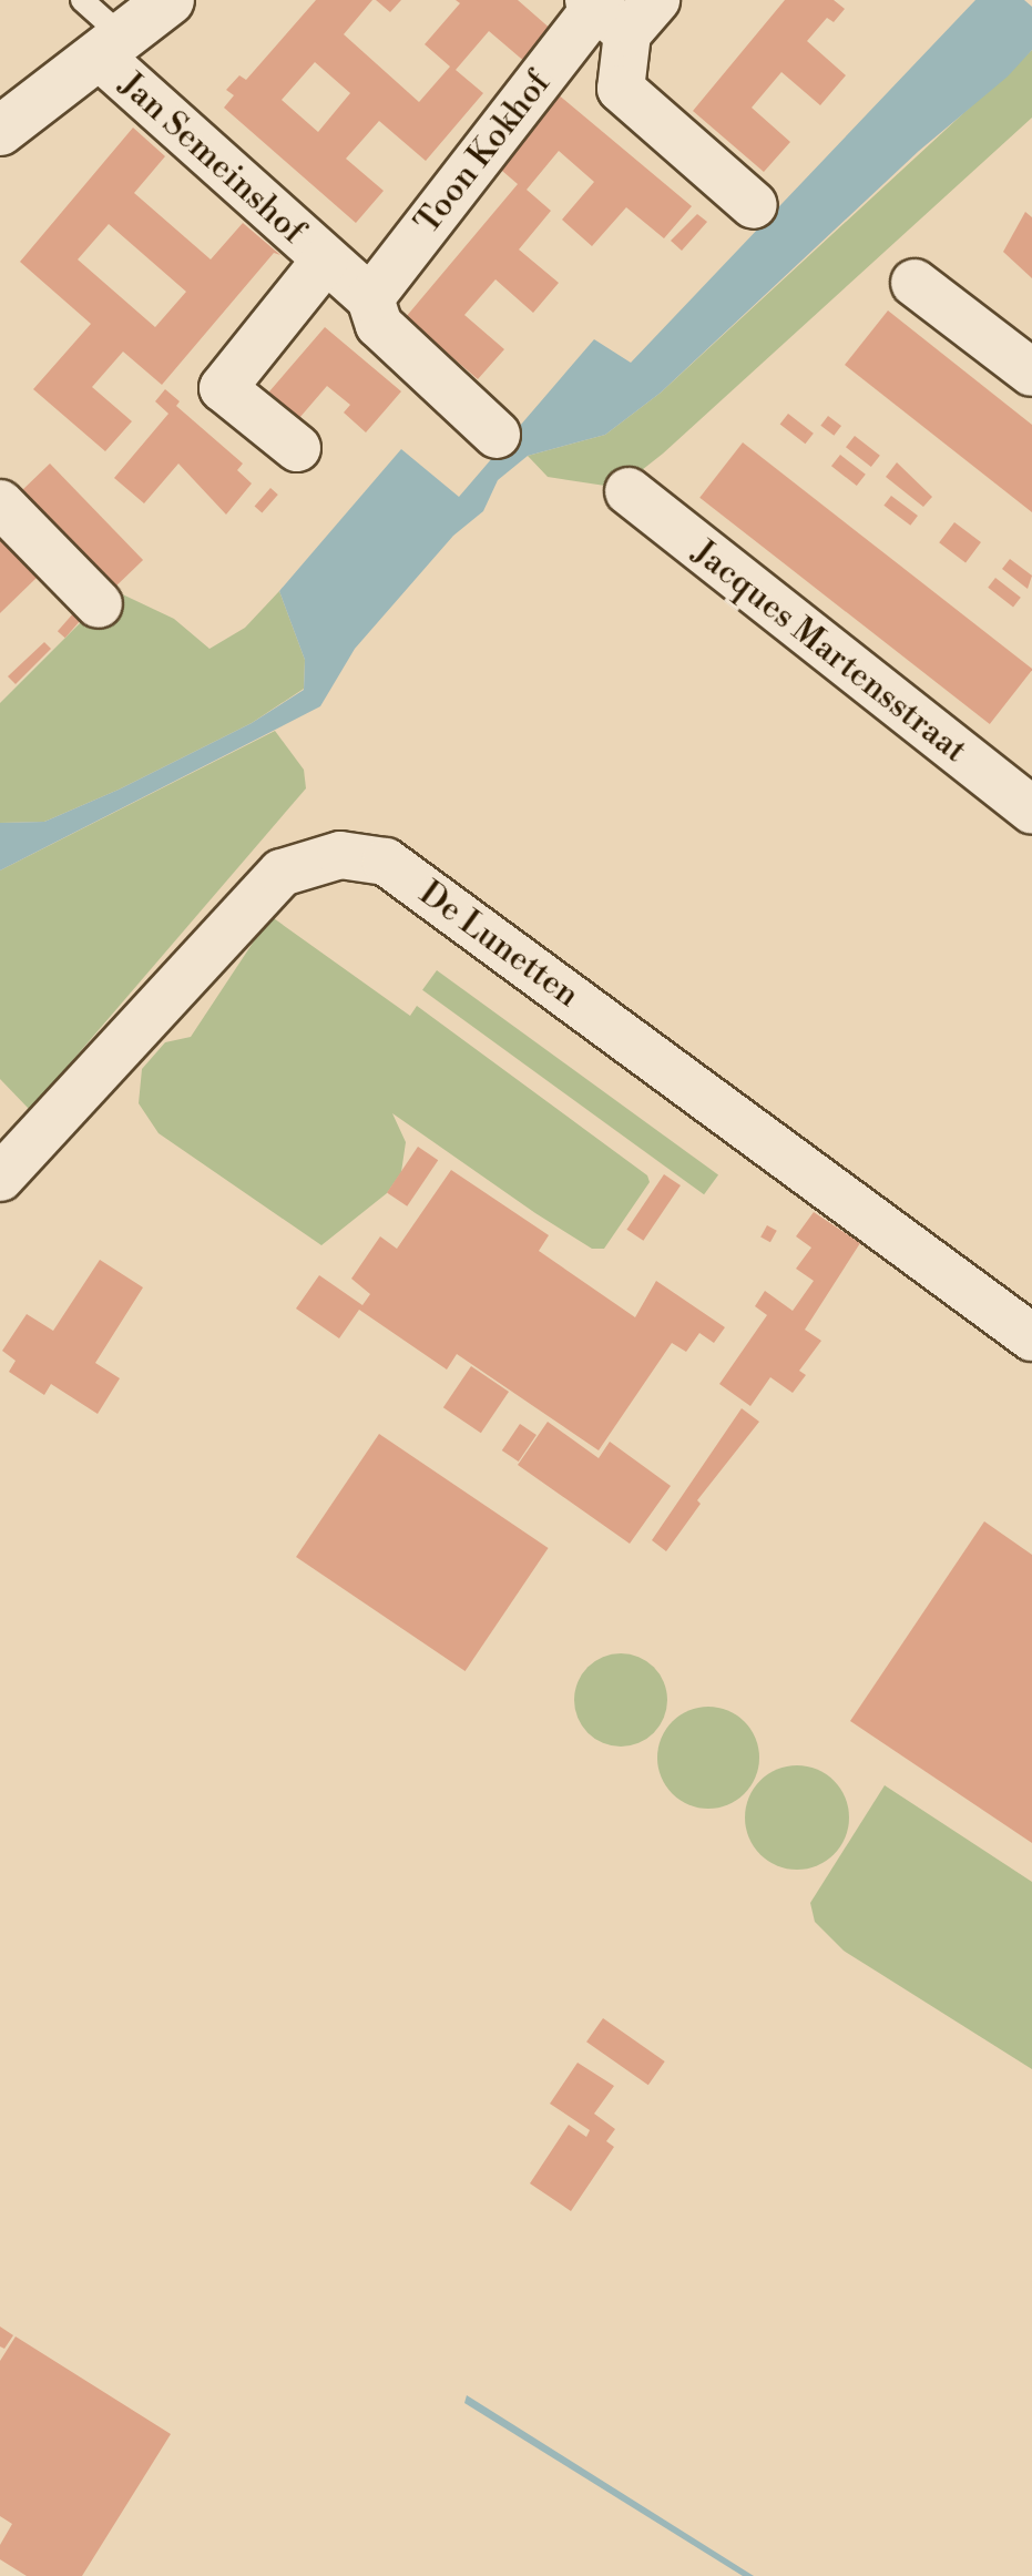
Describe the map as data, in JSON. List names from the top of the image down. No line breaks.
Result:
{"streets":{"street":["Toon Kokhof","Jan Semeinshof","Jacques Martensstraat","De Lunetten"]},"crossings":[["Toon Kokhof","Jan Semeinshof"]]}
